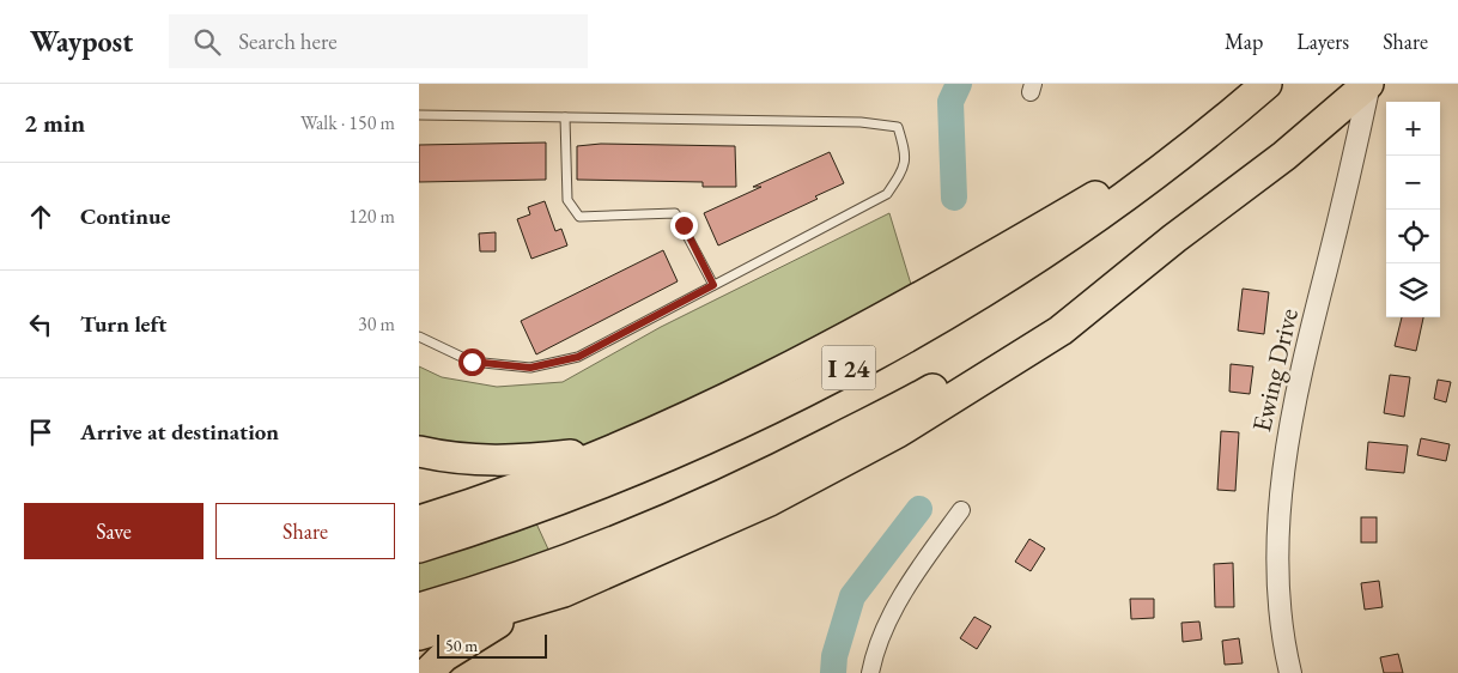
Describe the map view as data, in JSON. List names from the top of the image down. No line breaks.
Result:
{"streets":{"highway":["I 24"],"street":["Ewing Drive"]},"crossings":[["I 24","Ewing Drive"]],"scale_bar":"50 m","page":{"header":"Waypost","search":"Search here","nav":["Map","Layers","Share"],"heading":["2 min","Walk · 150 m"],"map_buttons":["+","−"],"list":[["Continue","120 m"],["Turn left","30 m"],"Arrive at destination"],"buttons":["Save","Share"],"scale":"50 m"}}
